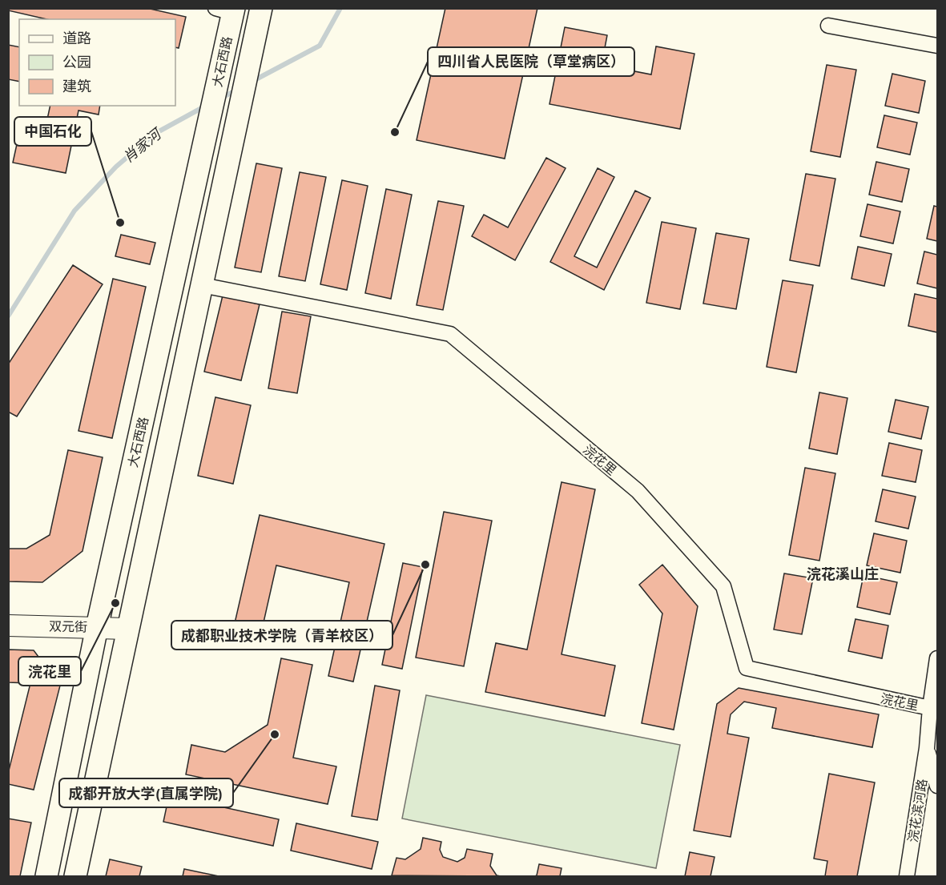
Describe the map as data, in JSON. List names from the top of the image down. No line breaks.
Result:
{"streets":{"main road":["大石西路","双元街"],"street":["浣花里","浣花滨河路"]},"crossings":[["大石西路","浣花里"],["大石西路","双元街"],["浣花里","浣花滨河路"]],"districts":["浣花溪山庄"],"water":["肖家河"],"places":["四川省人民医院（草堂病区）","中国石化","成都职业技术学院（青羊校区）","浣花里","成都开放大学(直属学院)"],"legend":["道路","公园","建筑"]}
